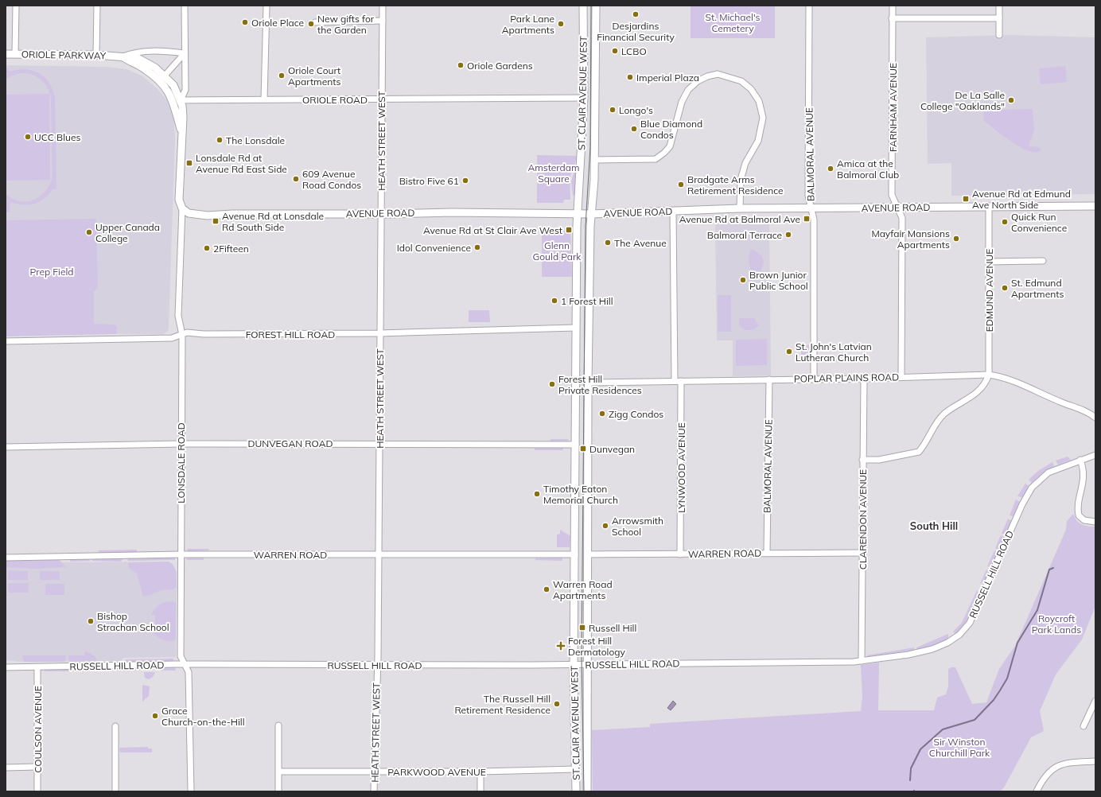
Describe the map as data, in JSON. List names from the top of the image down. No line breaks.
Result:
{"streets":{"main road":["ORIOLE PARKWAY","ST. CLAIR AVENUE WEST","AVENUE ROAD","LONSDALE ROAD"],"street":["ORIOLE ROAD","FARNHAM AVENUE","HEATH STREET WEST","BALMORAL AVENUE","EDMUND AVENUE","FOREST HILL ROAD","POPLAR PLAINS ROAD","DUNVEGAN ROAD","LYNWOOD AVENUE","CLARENDON AVENUE","WARREN ROAD","RUSSELL HILL ROAD","COULSON AVENUE","PARKWOOD AVENUE"]},"crossings":[["ORIOLE PARKWAY","ORIOLE ROAD"],["ORIOLE PARKWAY","LONSDALE ROAD"],["ST. CLAIR AVENUE WEST","ORIOLE ROAD"],["ST. CLAIR AVENUE WEST","AVENUE ROAD"],["ST. CLAIR AVENUE WEST","FOREST HILL ROAD"],["ST. CLAIR AVENUE WEST","POPLAR PLAINS ROAD"],["ST. CLAIR AVENUE WEST","DUNVEGAN ROAD"],["ST. CLAIR AVENUE WEST","WARREN ROAD"],["ST. CLAIR AVENUE WEST","RUSSELL HILL ROAD"],["ST. CLAIR AVENUE WEST","PARKWOOD AVENUE"],["ORIOLE ROAD","HEATH STREET WEST"],["FARNHAM AVENUE","AVENUE ROAD"],["HEATH STREET WEST","AVENUE ROAD"],["HEATH STREET WEST","FOREST HILL ROAD"],["HEATH STREET WEST","DUNVEGAN ROAD"],["HEATH STREET WEST","WARREN ROAD"],["HEATH STREET WEST","RUSSELL HILL ROAD"],["HEATH STREET WEST","PARKWOOD AVENUE"],["BALMORAL AVENUE","AVENUE ROAD"],["BALMORAL AVENUE","POPLAR PLAINS ROAD"],["BALMORAL AVENUE","WARREN ROAD"],["AVENUE ROAD","EDMUND AVENUE"],["AVENUE ROAD","LONSDALE ROAD"],["EDMUND AVENUE","POPLAR PLAINS ROAD"],["FOREST HILL ROAD","LONSDALE ROAD"],["POPLAR PLAINS ROAD","LYNWOOD AVENUE"],["POPLAR PLAINS ROAD","CLARENDON AVENUE"],["DUNVEGAN ROAD","LONSDALE ROAD"],["LONSDALE ROAD","WARREN ROAD"],["LONSDALE ROAD","RUSSELL HILL ROAD"],["LYNWOOD AVENUE","WARREN ROAD"],["CLARENDON AVENUE","WARREN ROAD"],["CLARENDON AVENUE","RUSSELL HILL ROAD"],["RUSSELL HILL ROAD","COULSON AVENUE"]],"districts":["South Hill"],"parks":["St. Michael's Cemetery","Amsterdam Square","Glenn Gould Park","Prep Field","Roycroft Park Lands","Sir Winston Churchill Park"],"places":{"other":["Desjardins Financial Security","Oriole Place","New gifts for the Garden","Park Lane Apartments","LCBO","Oriole Gardens","Oriole Court Apartments","Imperial Plaza","De La Salle College \"Oaklands\"","Longo's","Blue Diamond Condos","UCC Blues","The Lonsdale","Amica at the Balmoral Club","609 Avenue Road Condos","Bistro Five 61","Bradgate Arms Retirement Residence","Quick Run Convenience","Upper Canada College","Balmoral Terrace","Mayfair Mansions Apartments","The Avenue","Idol Convenience","2Fifteen","Brown Junior Public School","St. Edmund Apartments","1 Forest Hill","St. John's Latvian Lutheran Church","Forest Hill Private Residences","Zigg Condos","Timothy Eaton Memorial Church","Arrowsmith School","Warren Road Apartments","Bishop Strachan School","The Russell Hill Retirement Residence","Grace Church-on-the-Hill"],"transit":["Lonsdale Rd at Avenue Rd East Side","Avenue Rd at Edmund Ave North Side","Avenue Rd at Balmoral Ave","Avenue Rd at Lonsdale Rd South Side","Avenue Rd at St Clair Ave West","Dunvegan","Russell Hill"],"health":["Forest Hill Dermatology"]}}
